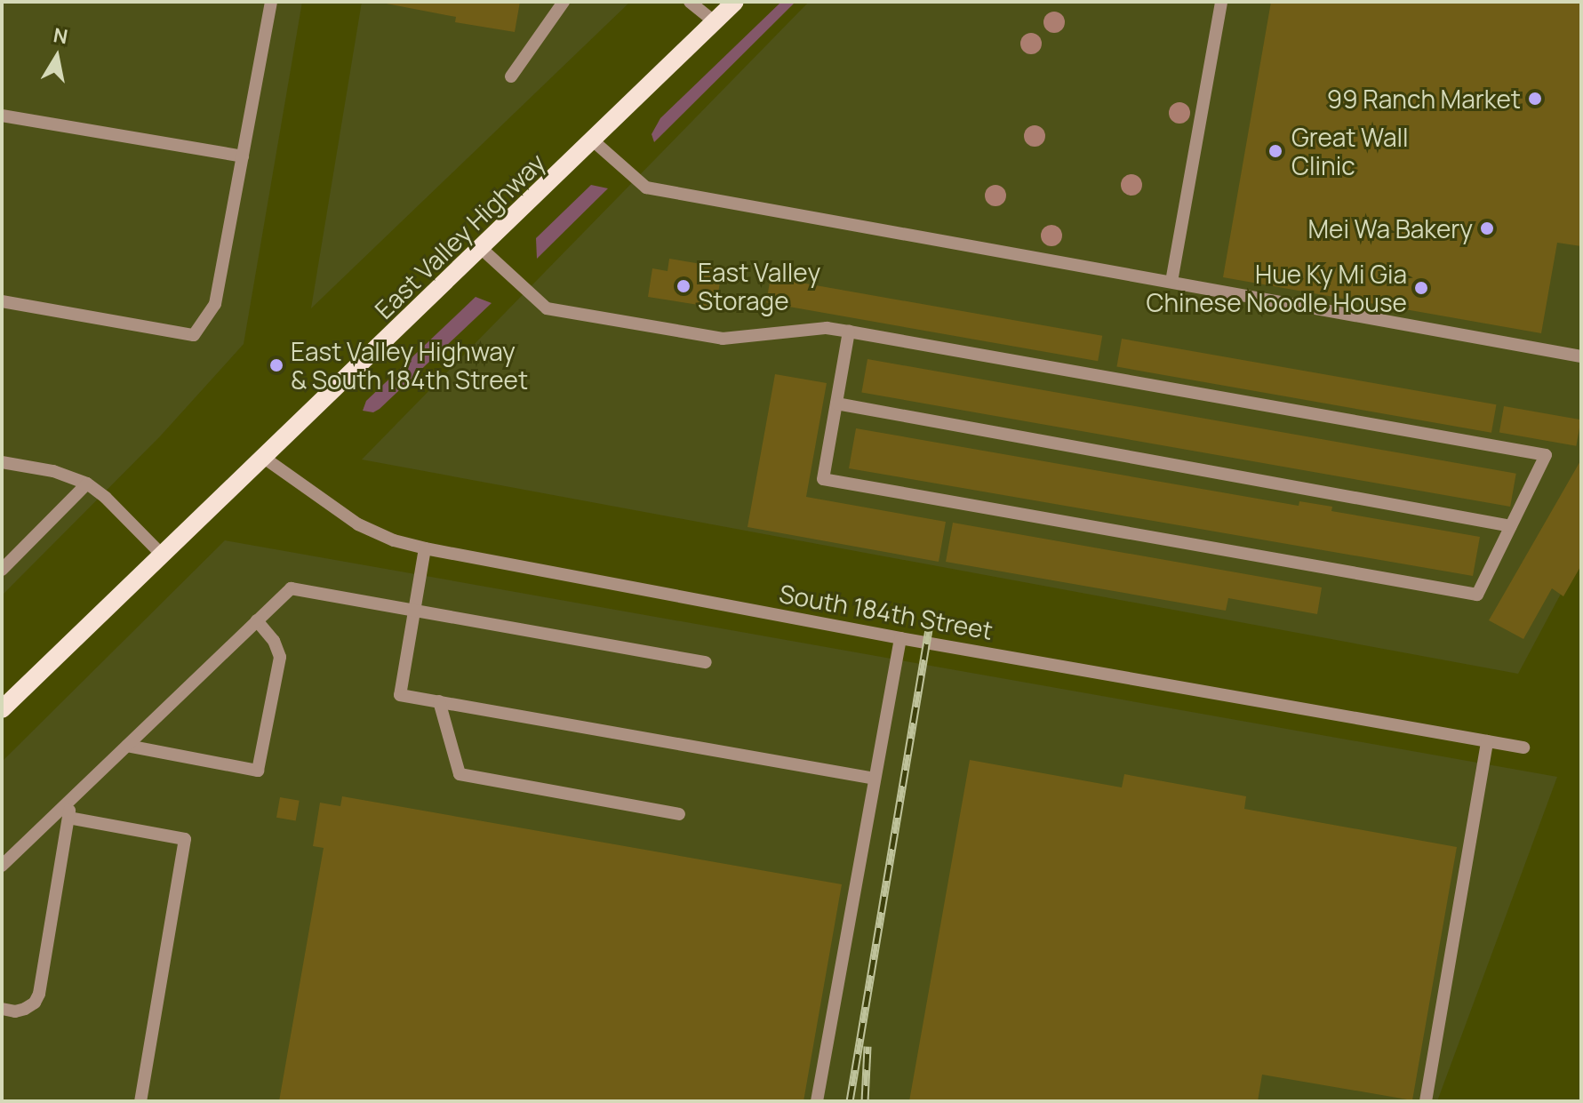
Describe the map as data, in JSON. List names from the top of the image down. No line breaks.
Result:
{"streets":{"main road":["East Valley Highway"],"street":["South 184th Street"]},"crossings":[["East Valley Highway","South 184th Street"]],"places":["99 Ranch Market","Great Wall Clinic","Mei Wa Bakery","East Valley Storage","Hue Ky Mi Gia Chinese Noodle House","East Valley Highway & South 184th Street"],"north":"top"}
